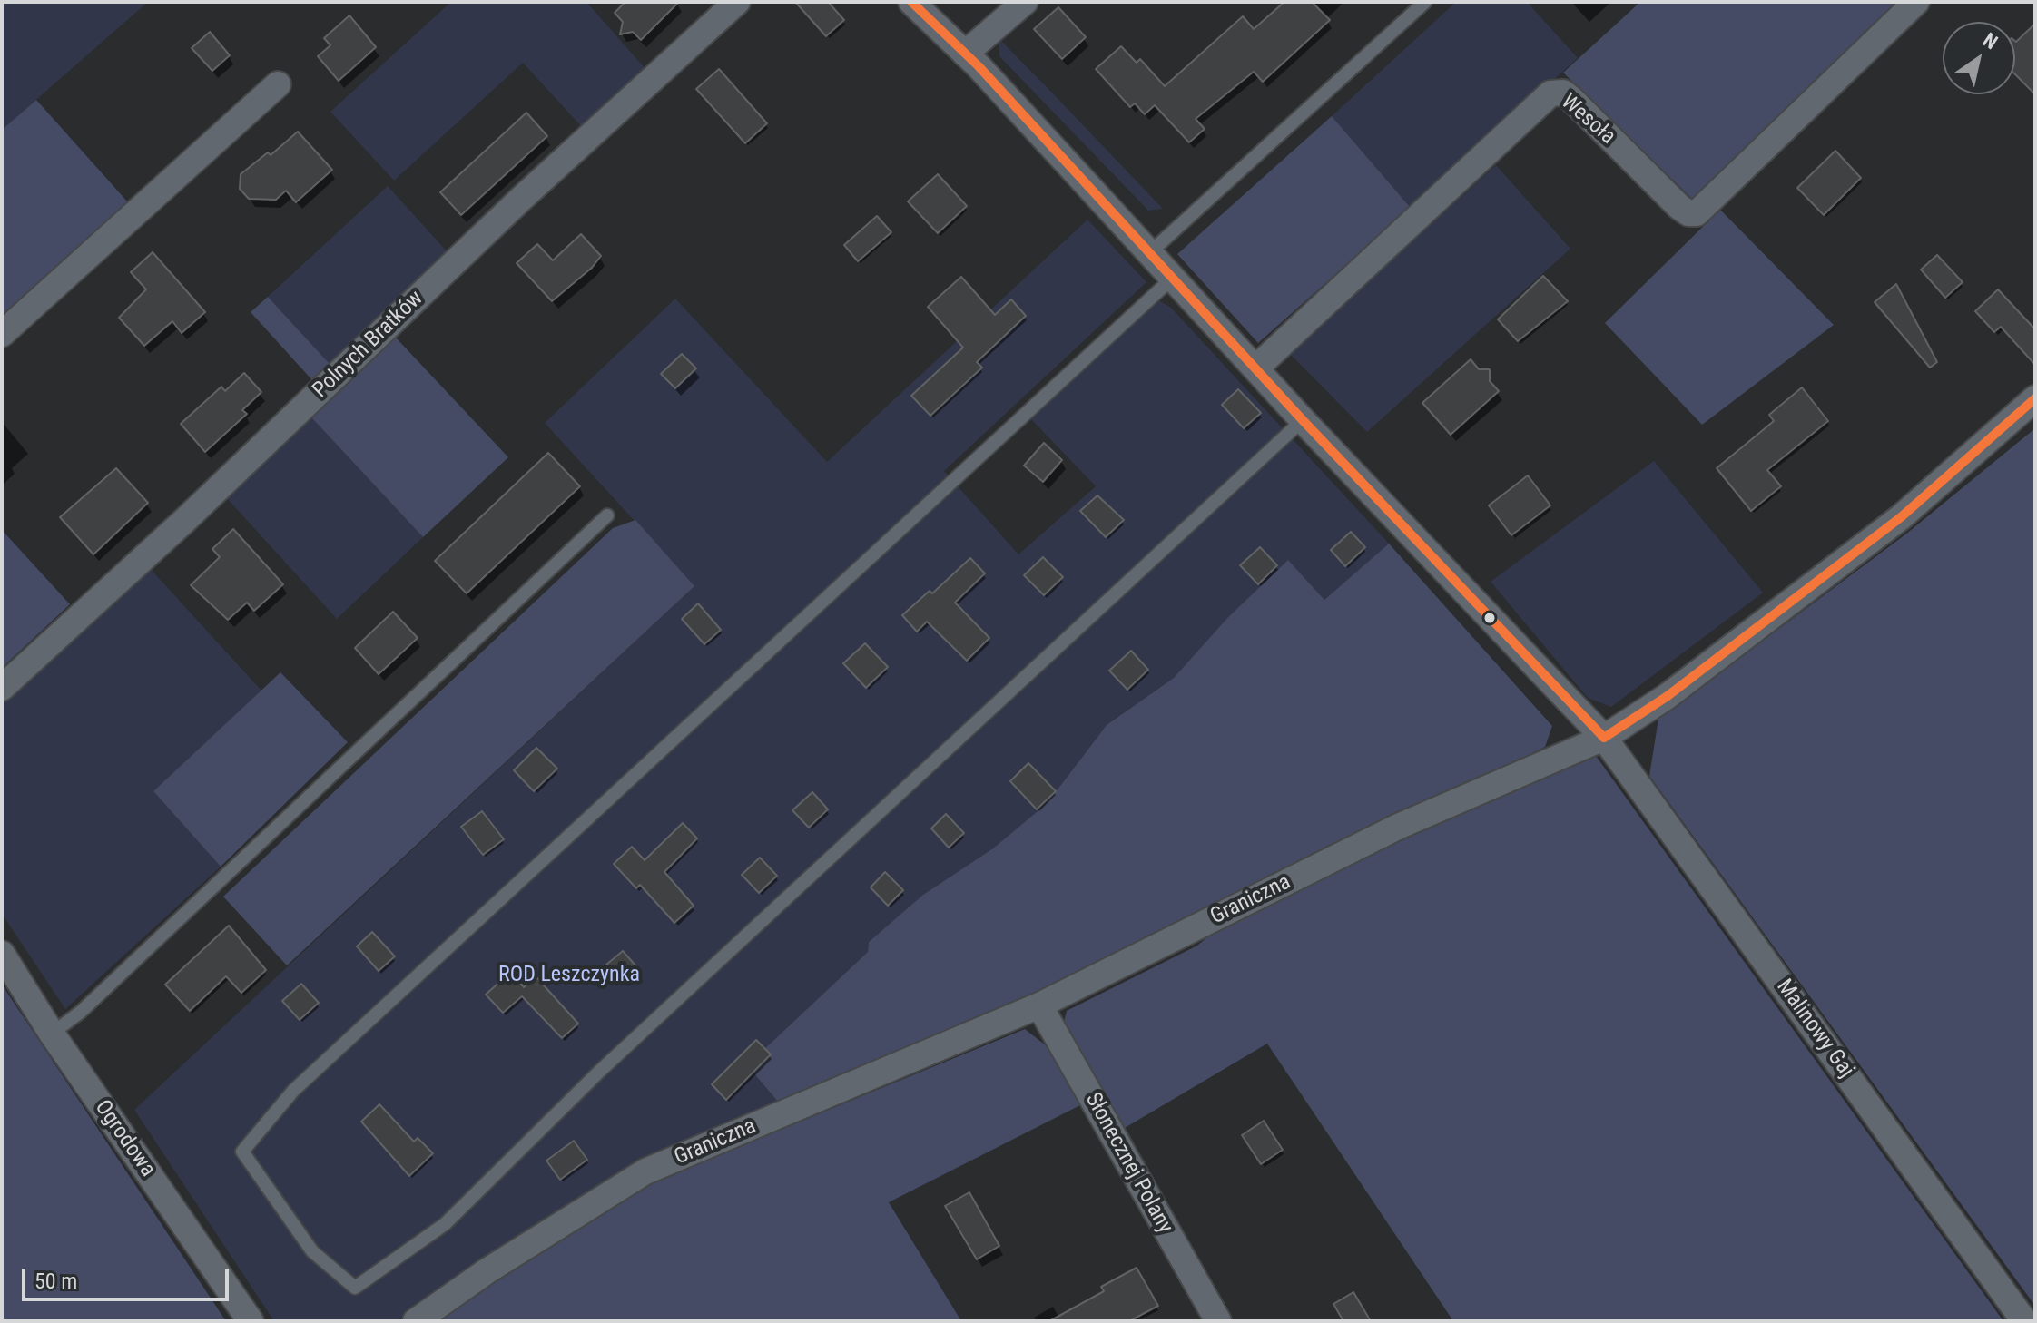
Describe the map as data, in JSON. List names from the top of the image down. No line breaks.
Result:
{"streets":{"street":["Wesoła","Polnych Bratków","Graniczna","Malinowy Gaj","Ogrodowa","Słonecznej Polany"]},"crossings":[["Wesoła","Malinowy Gaj"],["Graniczna","Malinowy Gaj"],["Graniczna","Słonecznej Polany"]],"parks":["ROD Leszczynka"],"scale_bar":"50 m","north":"top right"}
